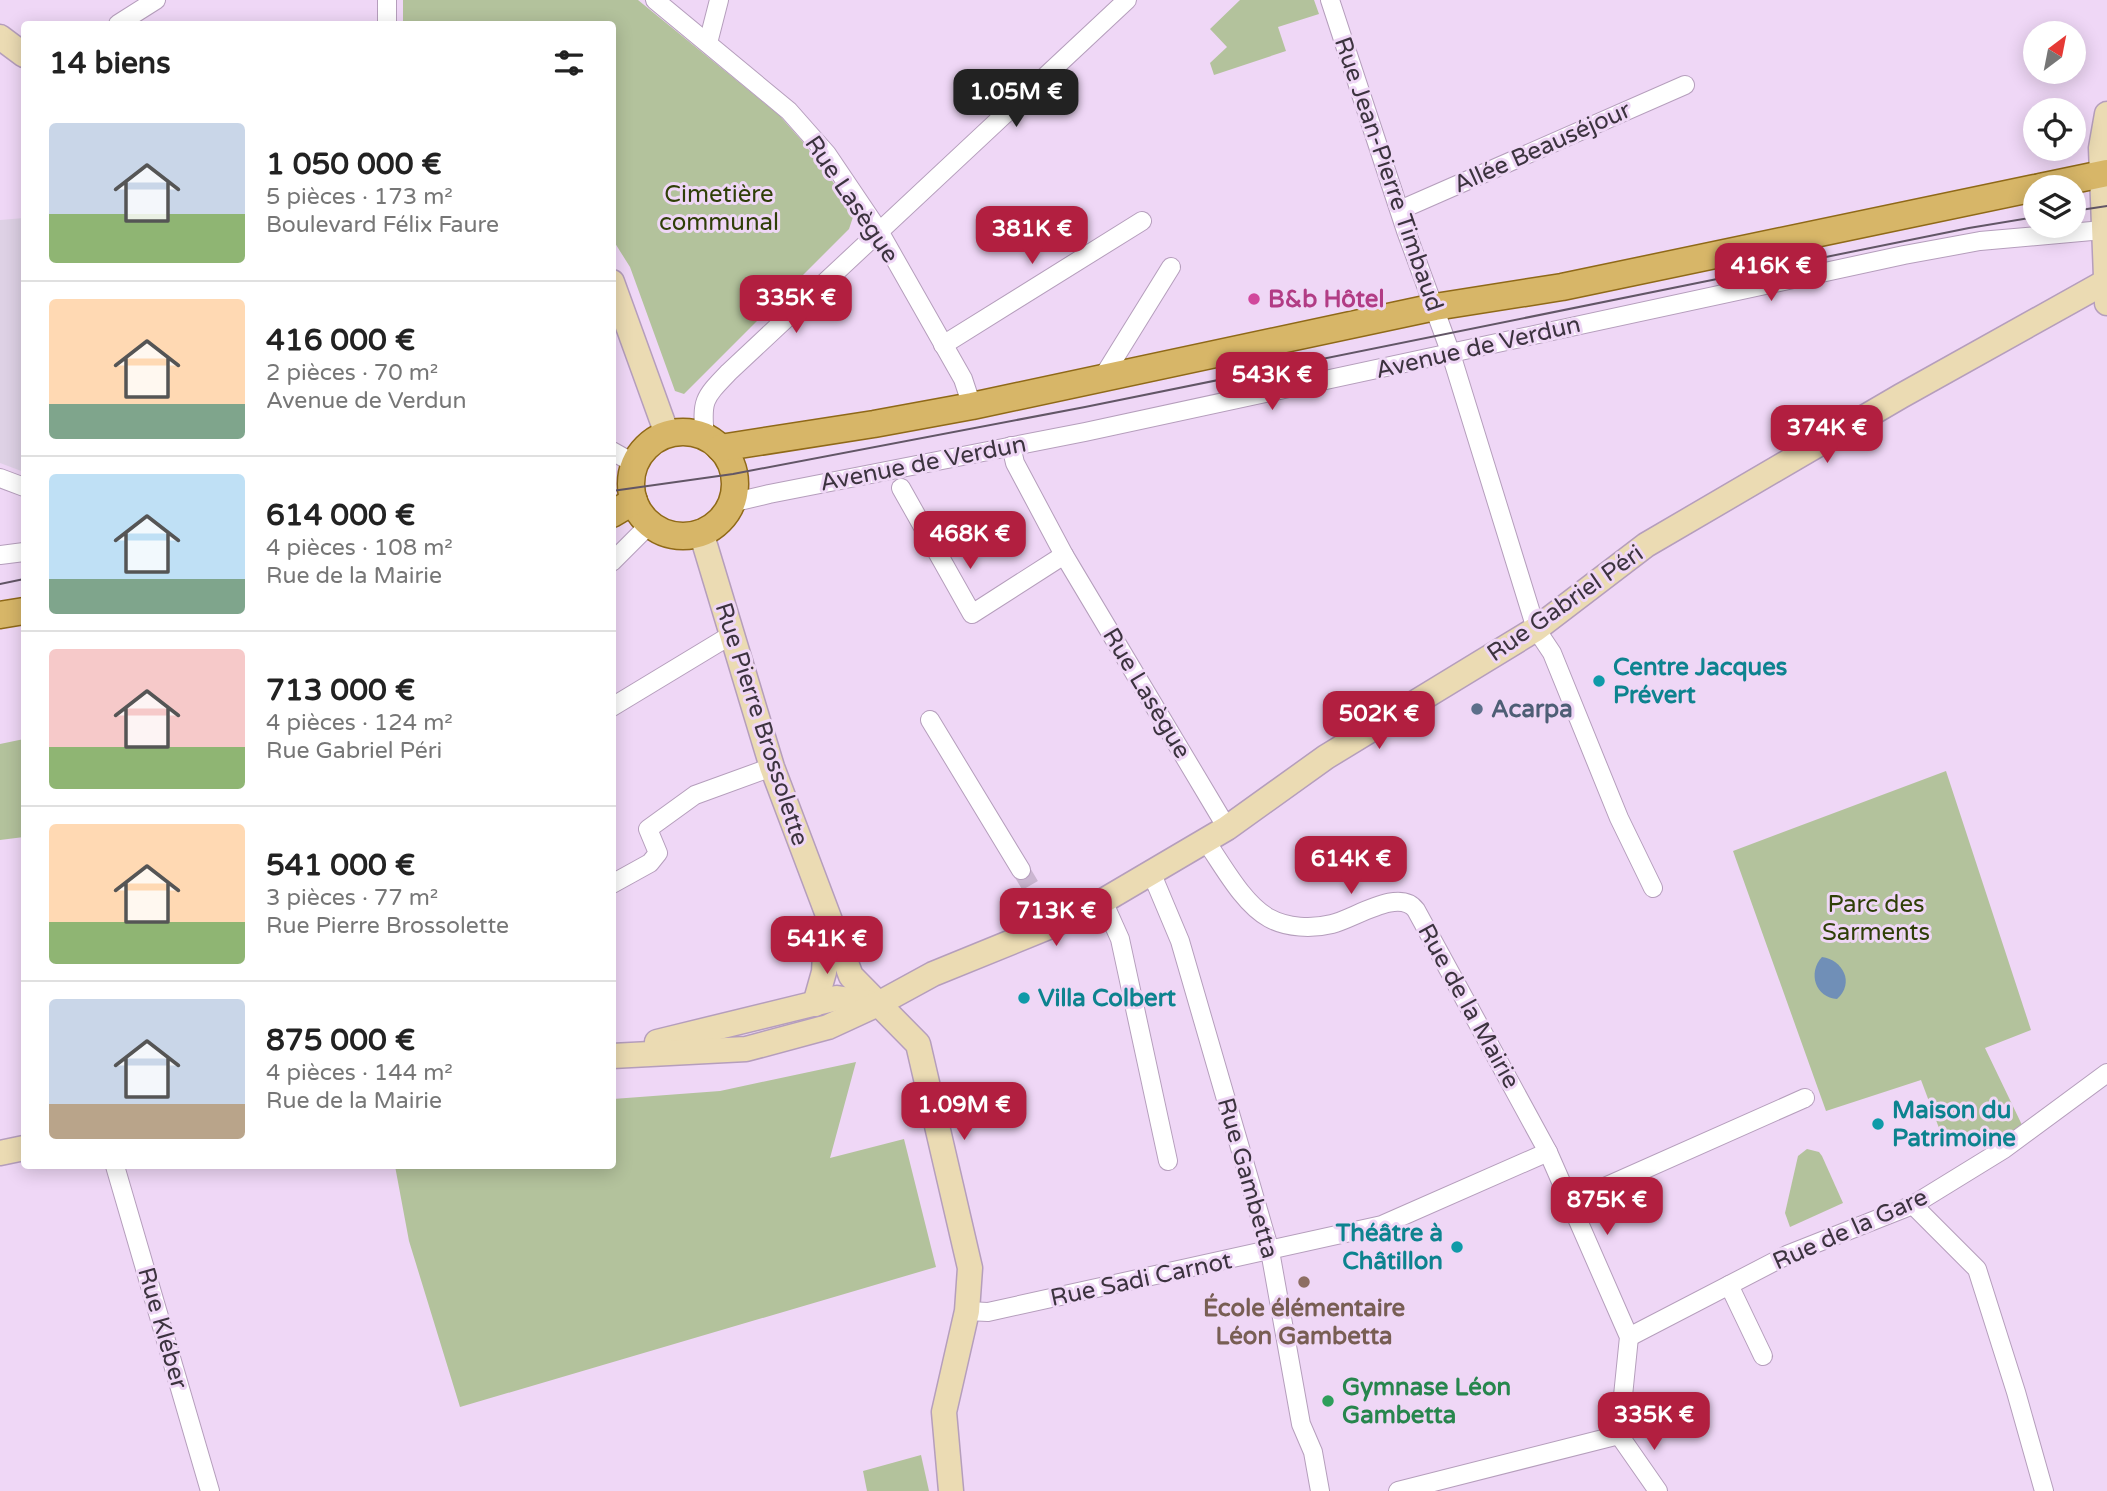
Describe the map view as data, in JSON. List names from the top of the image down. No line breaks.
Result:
{"streets":{"main road":["Avenue de Verdun"],"street":["Allée Beauséjour","Rue Jean-Pierre Timbaud","Rue Lasègue","Rue Gabriel Péri","Rue Pierre Brossolette","Rue de la Mairie","Rue Gambetta","Rue de la Gare","Rue Sadi Carnot","Rue Kléber"]},"crossings":[["Allée Beauséjour","Rue Jean-Pierre Timbaud"],["Rue Jean-Pierre Timbaud","Avenue de Verdun"],["Rue Jean-Pierre Timbaud","Rue Gabriel Péri"],["Rue Lasègue","Avenue de Verdun"],["Rue Lasègue","Rue Gabriel Péri"],["Avenue de Verdun","Rue Pierre Brossolette"],["Rue Gabriel Péri","Rue Pierre Brossolette"],["Rue Gabriel Péri","Rue de la Mairie"],["Rue Gabriel Péri","Rue Gambetta"],["Rue Pierre Brossolette","Rue Sadi Carnot"],["Rue de la Mairie","Rue de la Gare"],["Rue de la Mairie","Rue Sadi Carnot"],["Rue Gambetta","Rue Sadi Carnot"]],"parks":["Cimetière communal","Parc des Sarments"],"places":["B&b Hôtel","Centre Jacques Prévert","Acarpa","Villa Colbert","Maison du Patrimoine","Théâtre à Châtillon","École élémentaire Léon Gambetta","Gymnase Léon Gambetta"],"north":"top right","page":{"heading":"14 biens","price":["1.05M €","381K €","416K €","335K €","543K €","374K €","468K €","502K €","614K €","713K €","541K €","1.09M €","875K €","335K €"],"list":[{"name":"1 050 000 €","note":"5 pièces · 173 m² · Boulevard Félix Faure"},{"name":"416 000 €","note":"2 pièces · 70 m² · Avenue de Verdun"},{"name":"614 000 €","note":"4 pièces · 108 m² · Rue de la Mairie"},{"name":"713 000 €","note":"4 pièces · 124 m² · Rue Gabriel Péri"},{"name":"541 000 €","note":"3 pièces · 77 m² · Rue Pierre Brossolette"},{"name":"875 000 €","note":"4 pièces · 144 m² · Rue de la Mairie"}]}}
